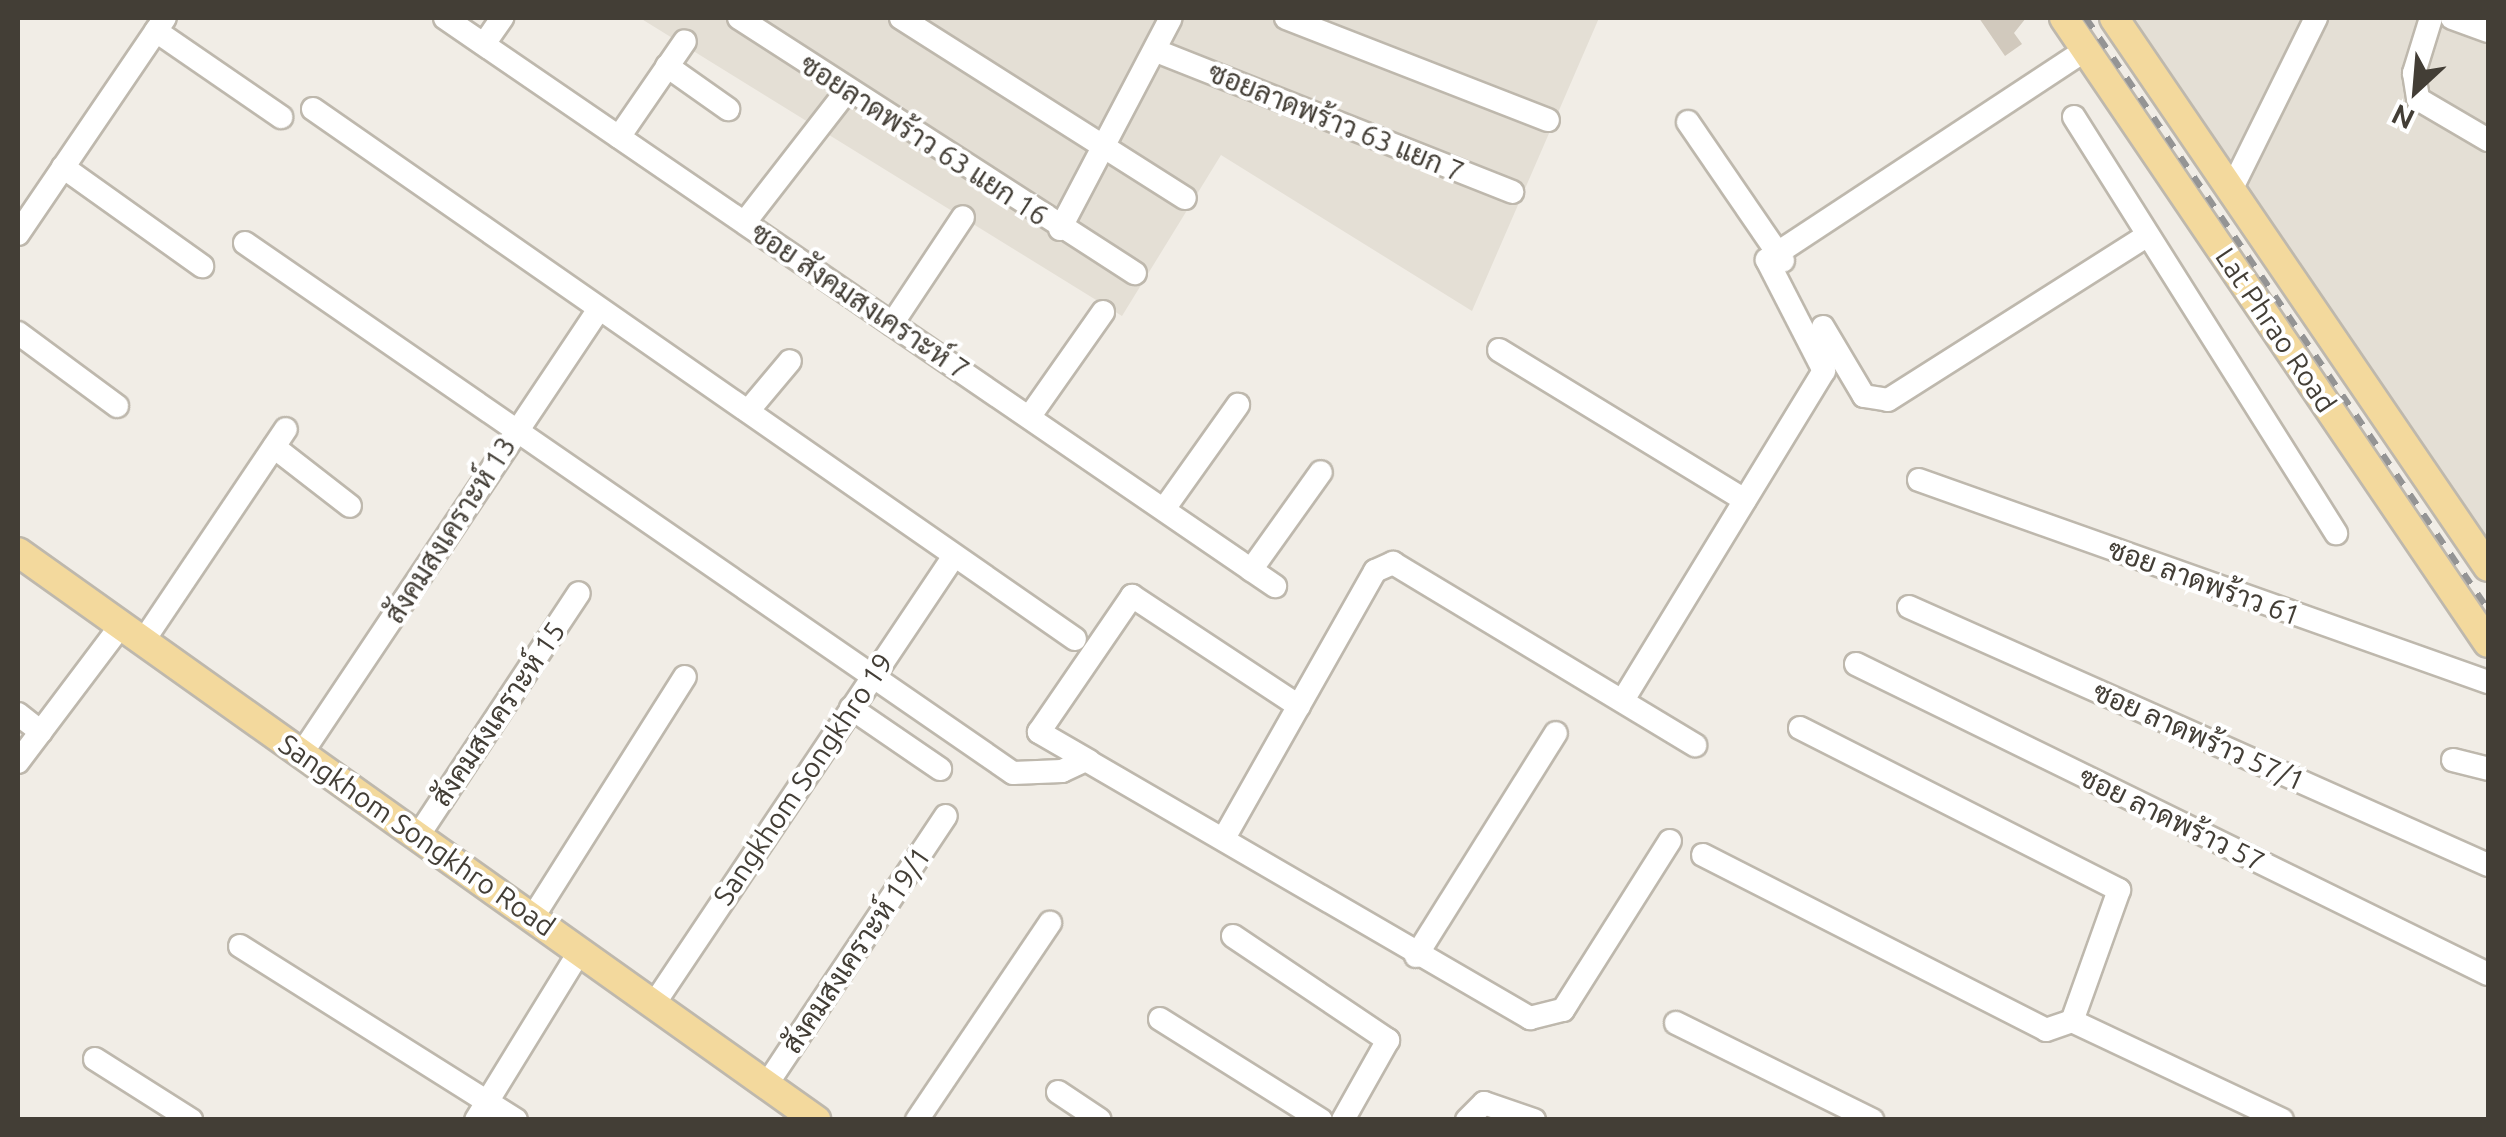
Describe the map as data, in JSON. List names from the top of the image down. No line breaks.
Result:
{"streets":{"main road":["Lat Phrao Road","Sangkhom Songkhro Road"],"street":["ซอยลาดพร้าว 63 แยก 7","ซอยลาดพร้าว 63 แยก 16","ซอย สังคมสงเคราะห์ 7","สังคมสงเคราะห์ 13","ซอย ลาดพร้าว 61","สังคมสงเคราะห์ 15","ซอย ลาดพร้าว 57/1","Sangkhom Songkhro 19","ซอย ลาดพร้าว 57","สังคมสงเคราะห์ 19/1"]},"crossings":[["สังคมสงเคราะห์ 13","Sangkhom Songkhro Road"],["สังคมสงเคราะห์ 15","Sangkhom Songkhro Road"],["Sangkhom Songkhro 19","Sangkhom Songkhro Road"],["Sangkhom Songkhro Road","สังคมสงเคราะห์ 19/1"]],"north":"bottom left"}
